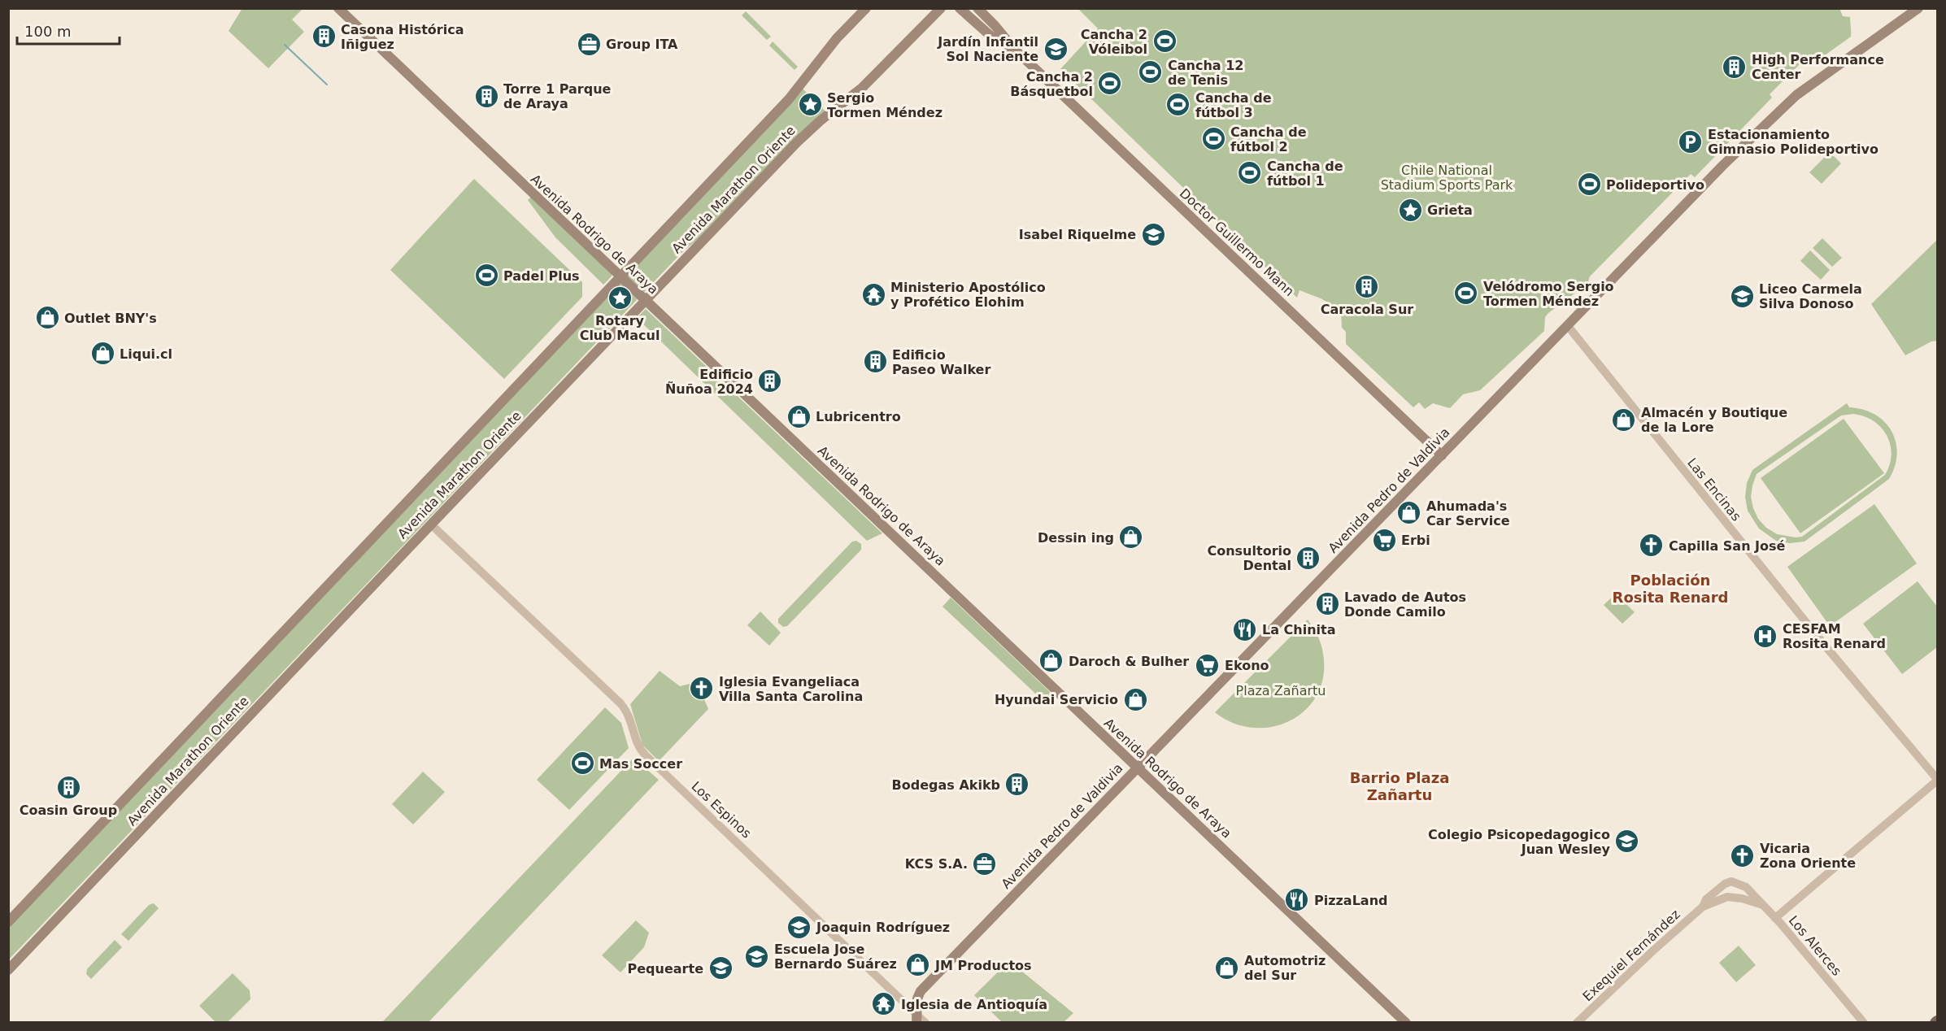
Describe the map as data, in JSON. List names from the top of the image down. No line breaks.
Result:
{"streets":{"main road":["Avenida Marathon Oriente","Avenida Rodrigo de Araya","Doctor Guillermo Mann","Avenida Pedro de Valdivia"],"street":["Las Encinas","Los Espinos","Los Alerces","Exequiel Fernández"]},"crossings":[["Avenida Marathon Oriente","Avenida Rodrigo de Araya"],["Avenida Marathon Oriente","Los Espinos"],["Avenida Rodrigo de Araya","Avenida Pedro de Valdivia"],["Doctor Guillermo Mann","Avenida Pedro de Valdivia"],["Las Encinas","Avenida Pedro de Valdivia"],["Avenida Pedro de Valdivia","Los Espinos"],["Los Alerces","Exequiel Fernández"]],"districts":["Población Rosita Renard","Barrio Plaza Zañartu"],"parks":["Chile National Stadium Sports Park","Plaza Zañartu"],"places":{"building":["Casona Histórica Iñiguez","High Performance Center","Torre 1 Parque de Araya","Caracola Sur","Edificio Paseo Walker","Edificio Ñuñoa 2024","Consultorio Dental","Lavado de Autos Donde Camilo","Bodegas Akikb","Coasin Group"],"sports":["Cancha 2 Vóleibol","Cancha 12 de Tenis","Cancha 2 Básquetbol","Cancha de fútbol 3","Cancha de fútbol 2","Cancha de fútbol 1","Polideportivo","Padel Plus","Velódromo Sergio Tormen Méndez","Mas Soccer"],"office":["Group ITA","KCS S.A."],"school or university":["Jardín Infantil Sol Naciente","Isabel Riquelme","Liceo Carmela Silva Donoso","Colegio Psicopedagogico Juan Wesley","Joaquin Rodríguez","Escuela Jose Bernardo Suárez","Pequearte"],"place":["Sergio Tormen Méndez","Grieta","Rotary Club Macul"],"parking":["Estacionamiento Gimnasio Polideportivo"],"temple":["Ministerio Apostólico y Profético Elohim","Iglesia de Antioquía"],"shop":["Outlet BNY's","Liqui.cl","Lubricentro","Almacén y Boutique de la Lore","Ahumada's Car Service","Dessin ing","Daroch & Bulher","Hyundai Servicio","JM Productos","Automotriz del Sur"],"supermarket":["Erbi","Ekono"],"church":["Capilla San José","Iglesia Evangeliaca Villa Santa Carolina","Vicaria Zona Oriente"],"restaurant":["La Chinita","PizzaLand"],"hospital":["CESFAM Rosita Renard"]},"scale_bar":"100 m"}
